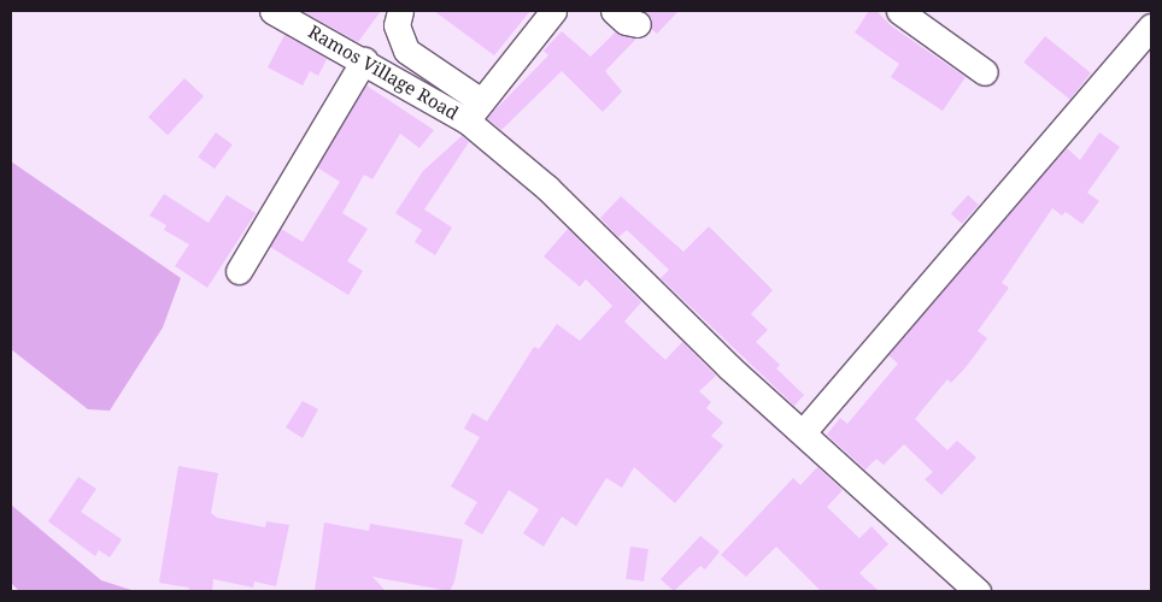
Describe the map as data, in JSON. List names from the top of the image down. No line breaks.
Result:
{"streets":{"street":["Ramos Village Road"]}}
